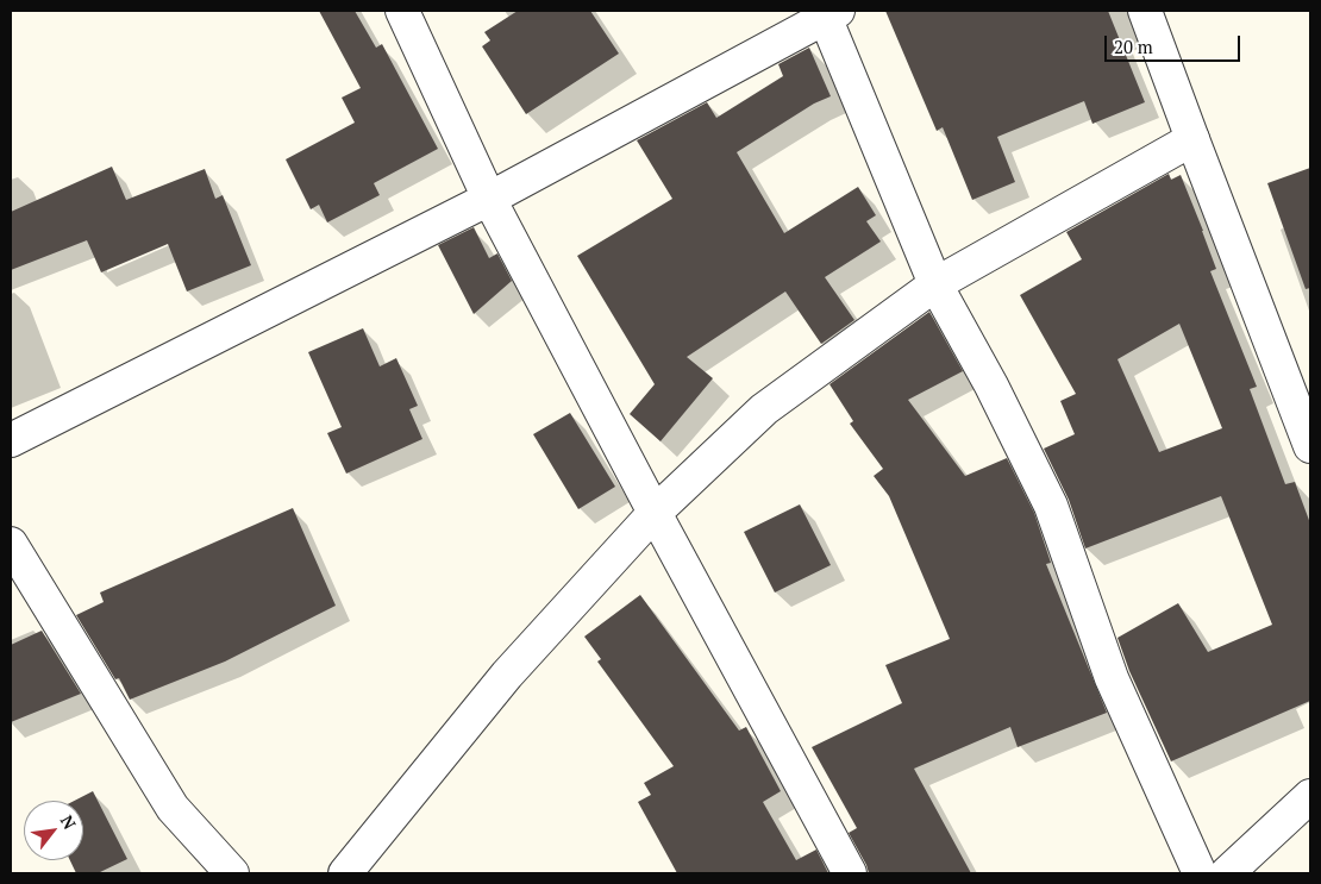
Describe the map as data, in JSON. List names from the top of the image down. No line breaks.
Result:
{"scale_bar":"20 m","north":"top right"}
